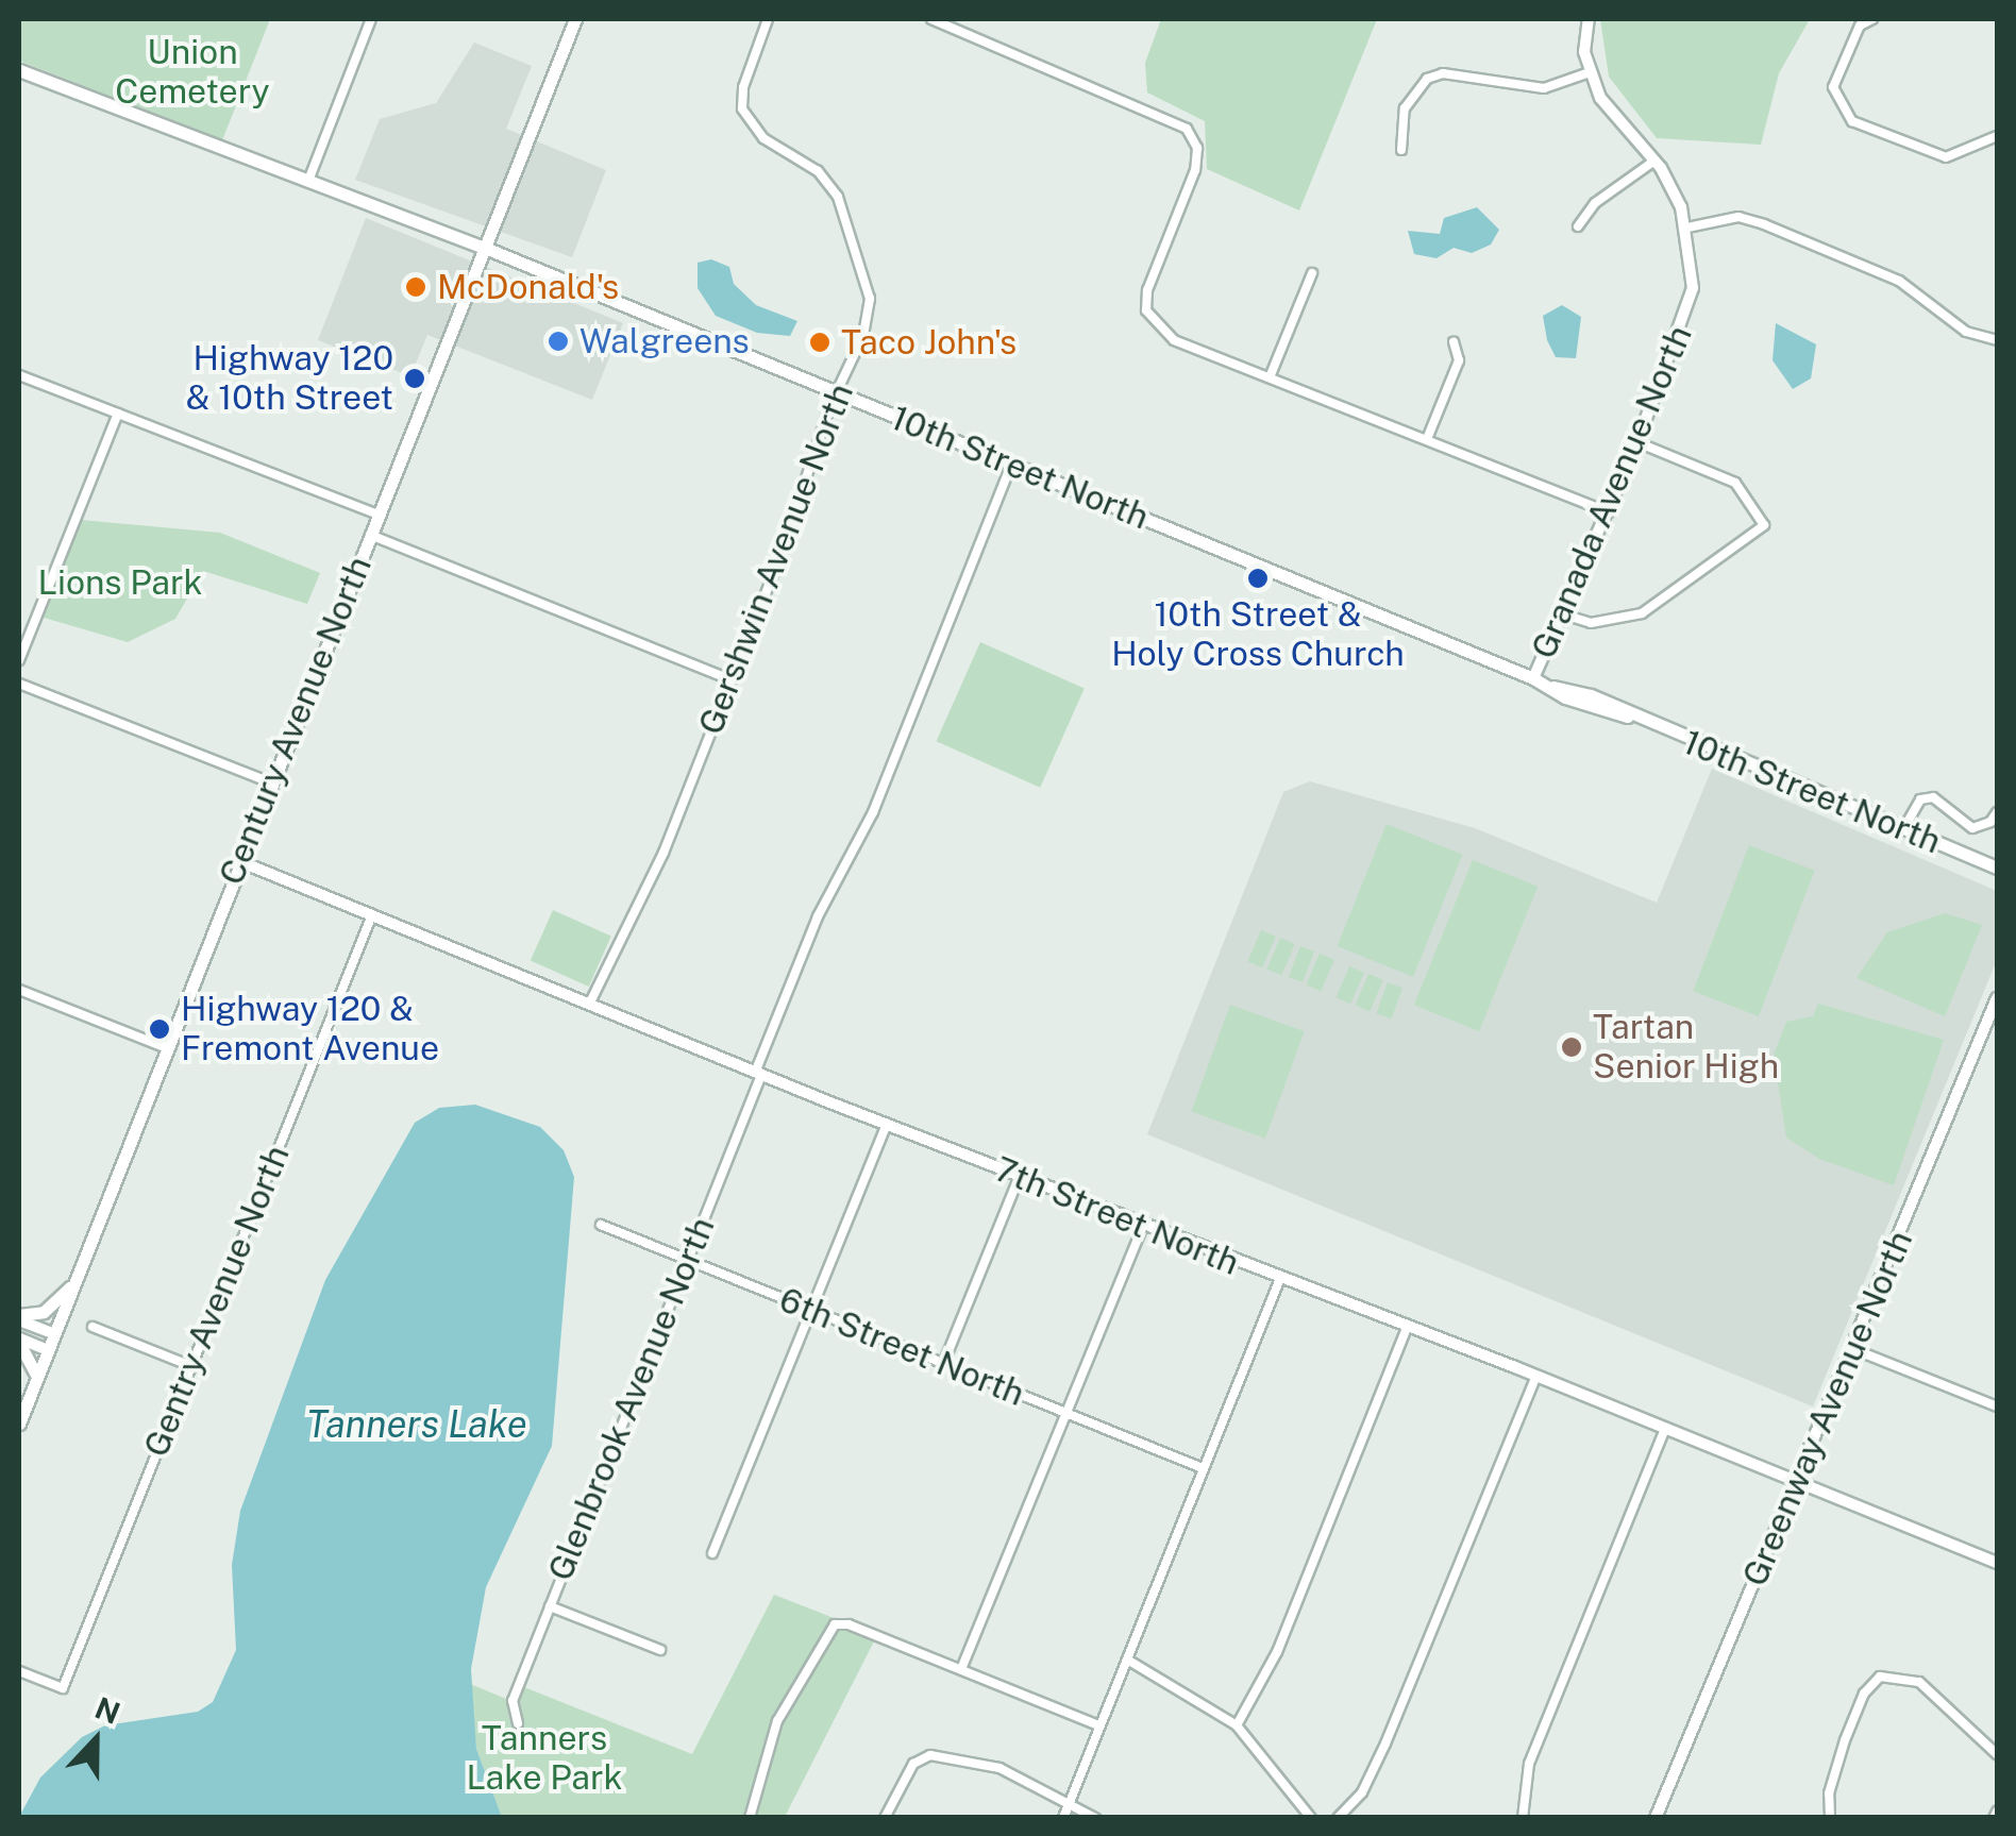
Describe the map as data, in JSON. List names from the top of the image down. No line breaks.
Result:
{"streets":{"main road":["10th Street North","Century Avenue North"],"street":["Granada Avenue North","Gershwin Avenue North","7th Street North","Gentry Avenue North","6th Street North","Glenbrook Avenue North","Greenway Avenue North"]},"crossings":[["10th Street North","Granada Avenue North"],["10th Street North","Gershwin Avenue North"],["10th Street North","Century Avenue North"],["10th Street North","Glenbrook Avenue North"],["Gershwin Avenue North","7th Street North"],["Century Avenue North","7th Street North"],["7th Street North","Gentry Avenue North"],["7th Street North","Glenbrook Avenue North"],["7th Street North","Greenway Avenue North"],["6th Street North","Glenbrook Avenue North"]],"water":["Tanners Lake"],"parks":["Union Cemetery","Lions Park","Tanners Lake Park"],"places":["McDonald's","Walgreens","Taco John's","Highway 120 & 10th Street","10th Street & Holy Cross Church","Highway 120 & Fremont Avenue","Tartan Senior High"],"north":"top"}
